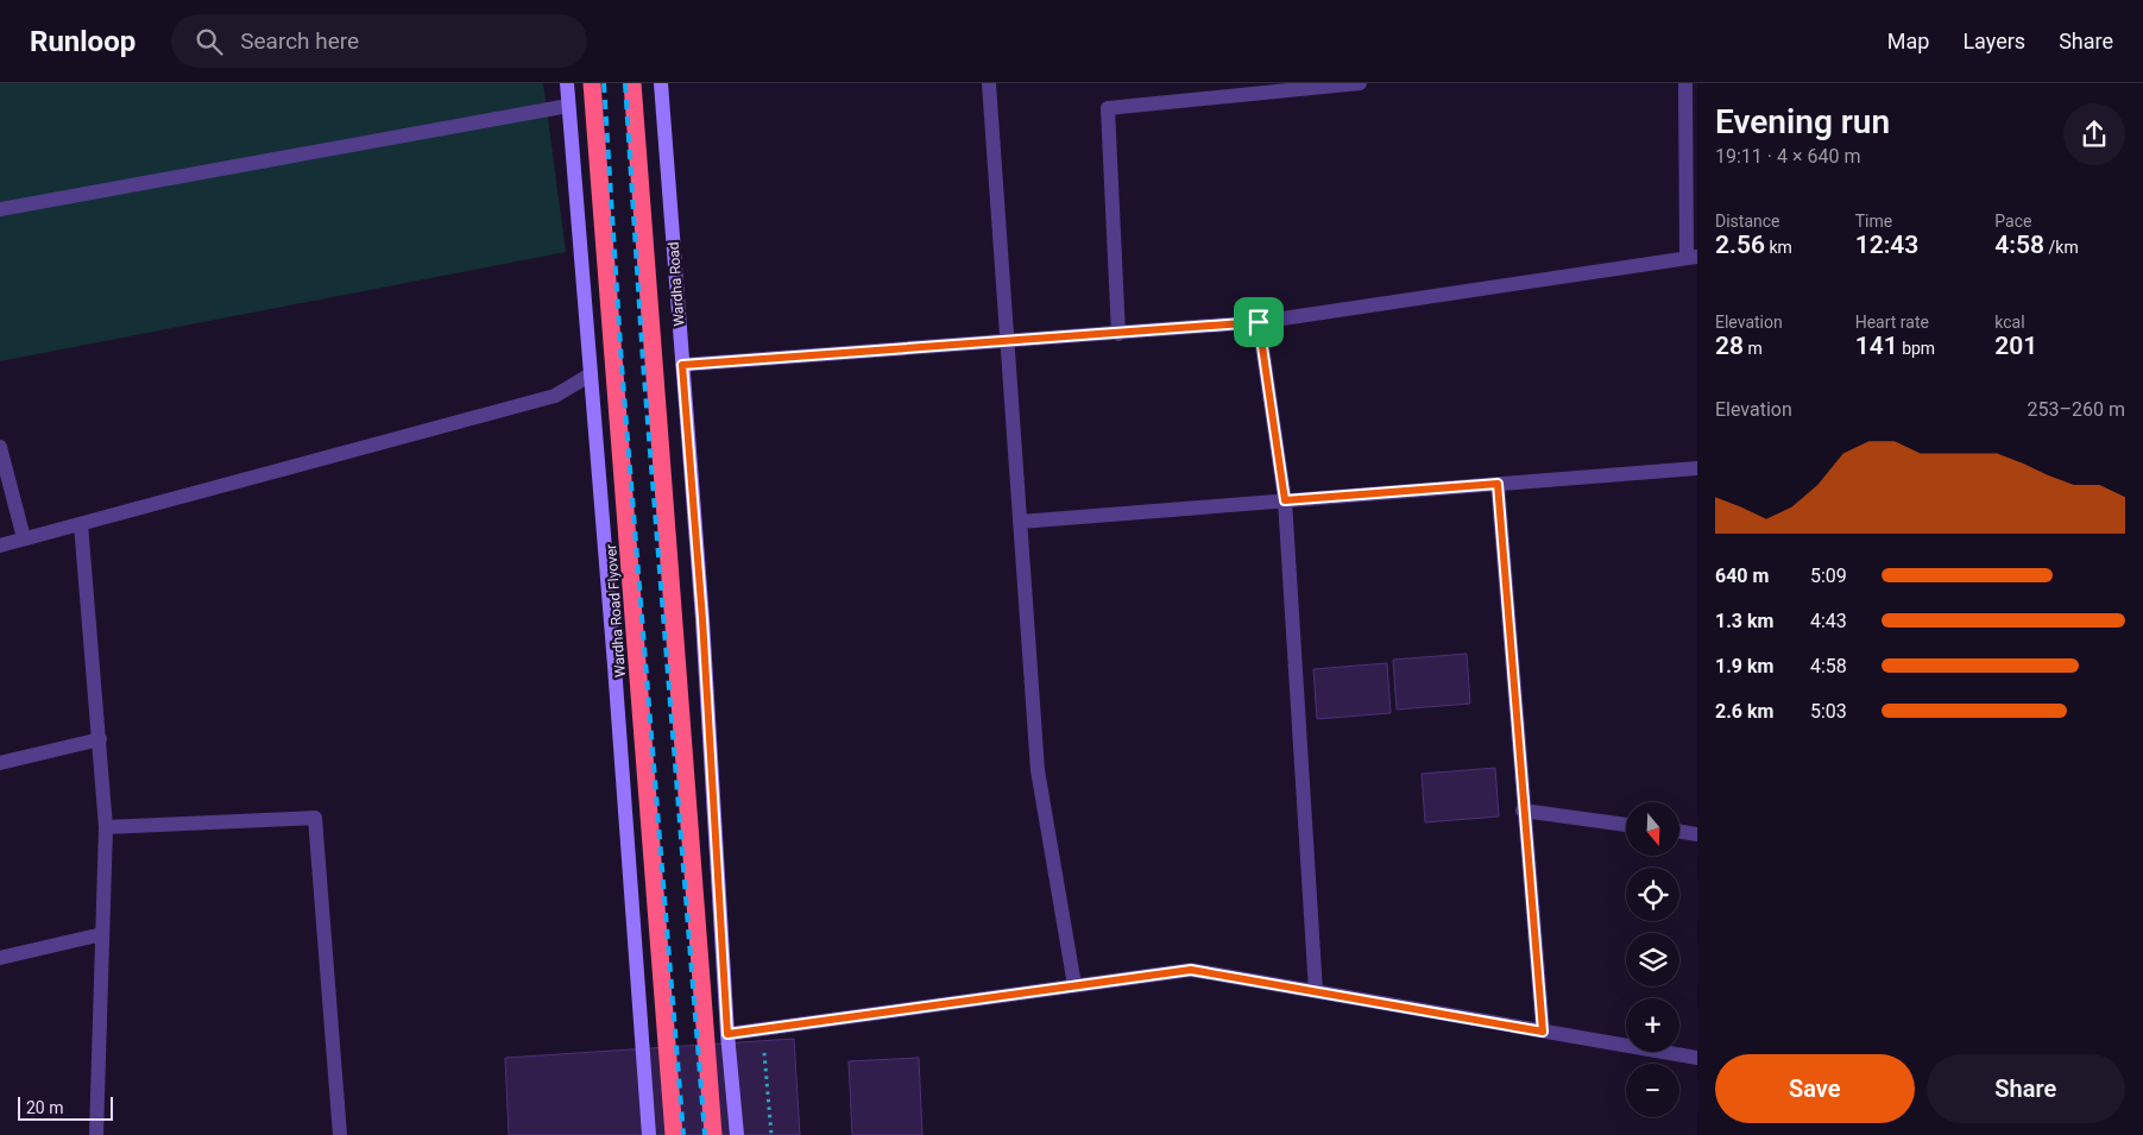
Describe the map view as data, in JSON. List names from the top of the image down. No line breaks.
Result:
{"streets":{"highway":["Wardha Road Flyover"],"street":["Wardha Road"]},"scale_bar":"20 m","north":"bottom","page":{"header":"Runloop","search":"Search here","nav":["Map","Layers","Share"],"heading":["Evening run","19:11 · 4 × 640 m"],"stats":[["Distance","2.56 km"],["Time","12:43"],["Pace","4:58 /km"],["Elevation","28 m"],["Heart rate","141 bpm"],["kcal","201"]],"chart":["Elevation","253–260 m"],"list":[{"name":"640 m","note":"5:09"},{"name":"1.3 km","note":"4:43"},{"name":"1.9 km","note":"4:58"},{"name":"2.6 km","note":"5:03"}],"map_buttons":["+","−"],"buttons":["Save","Share"],"scale":"20 m"}}
